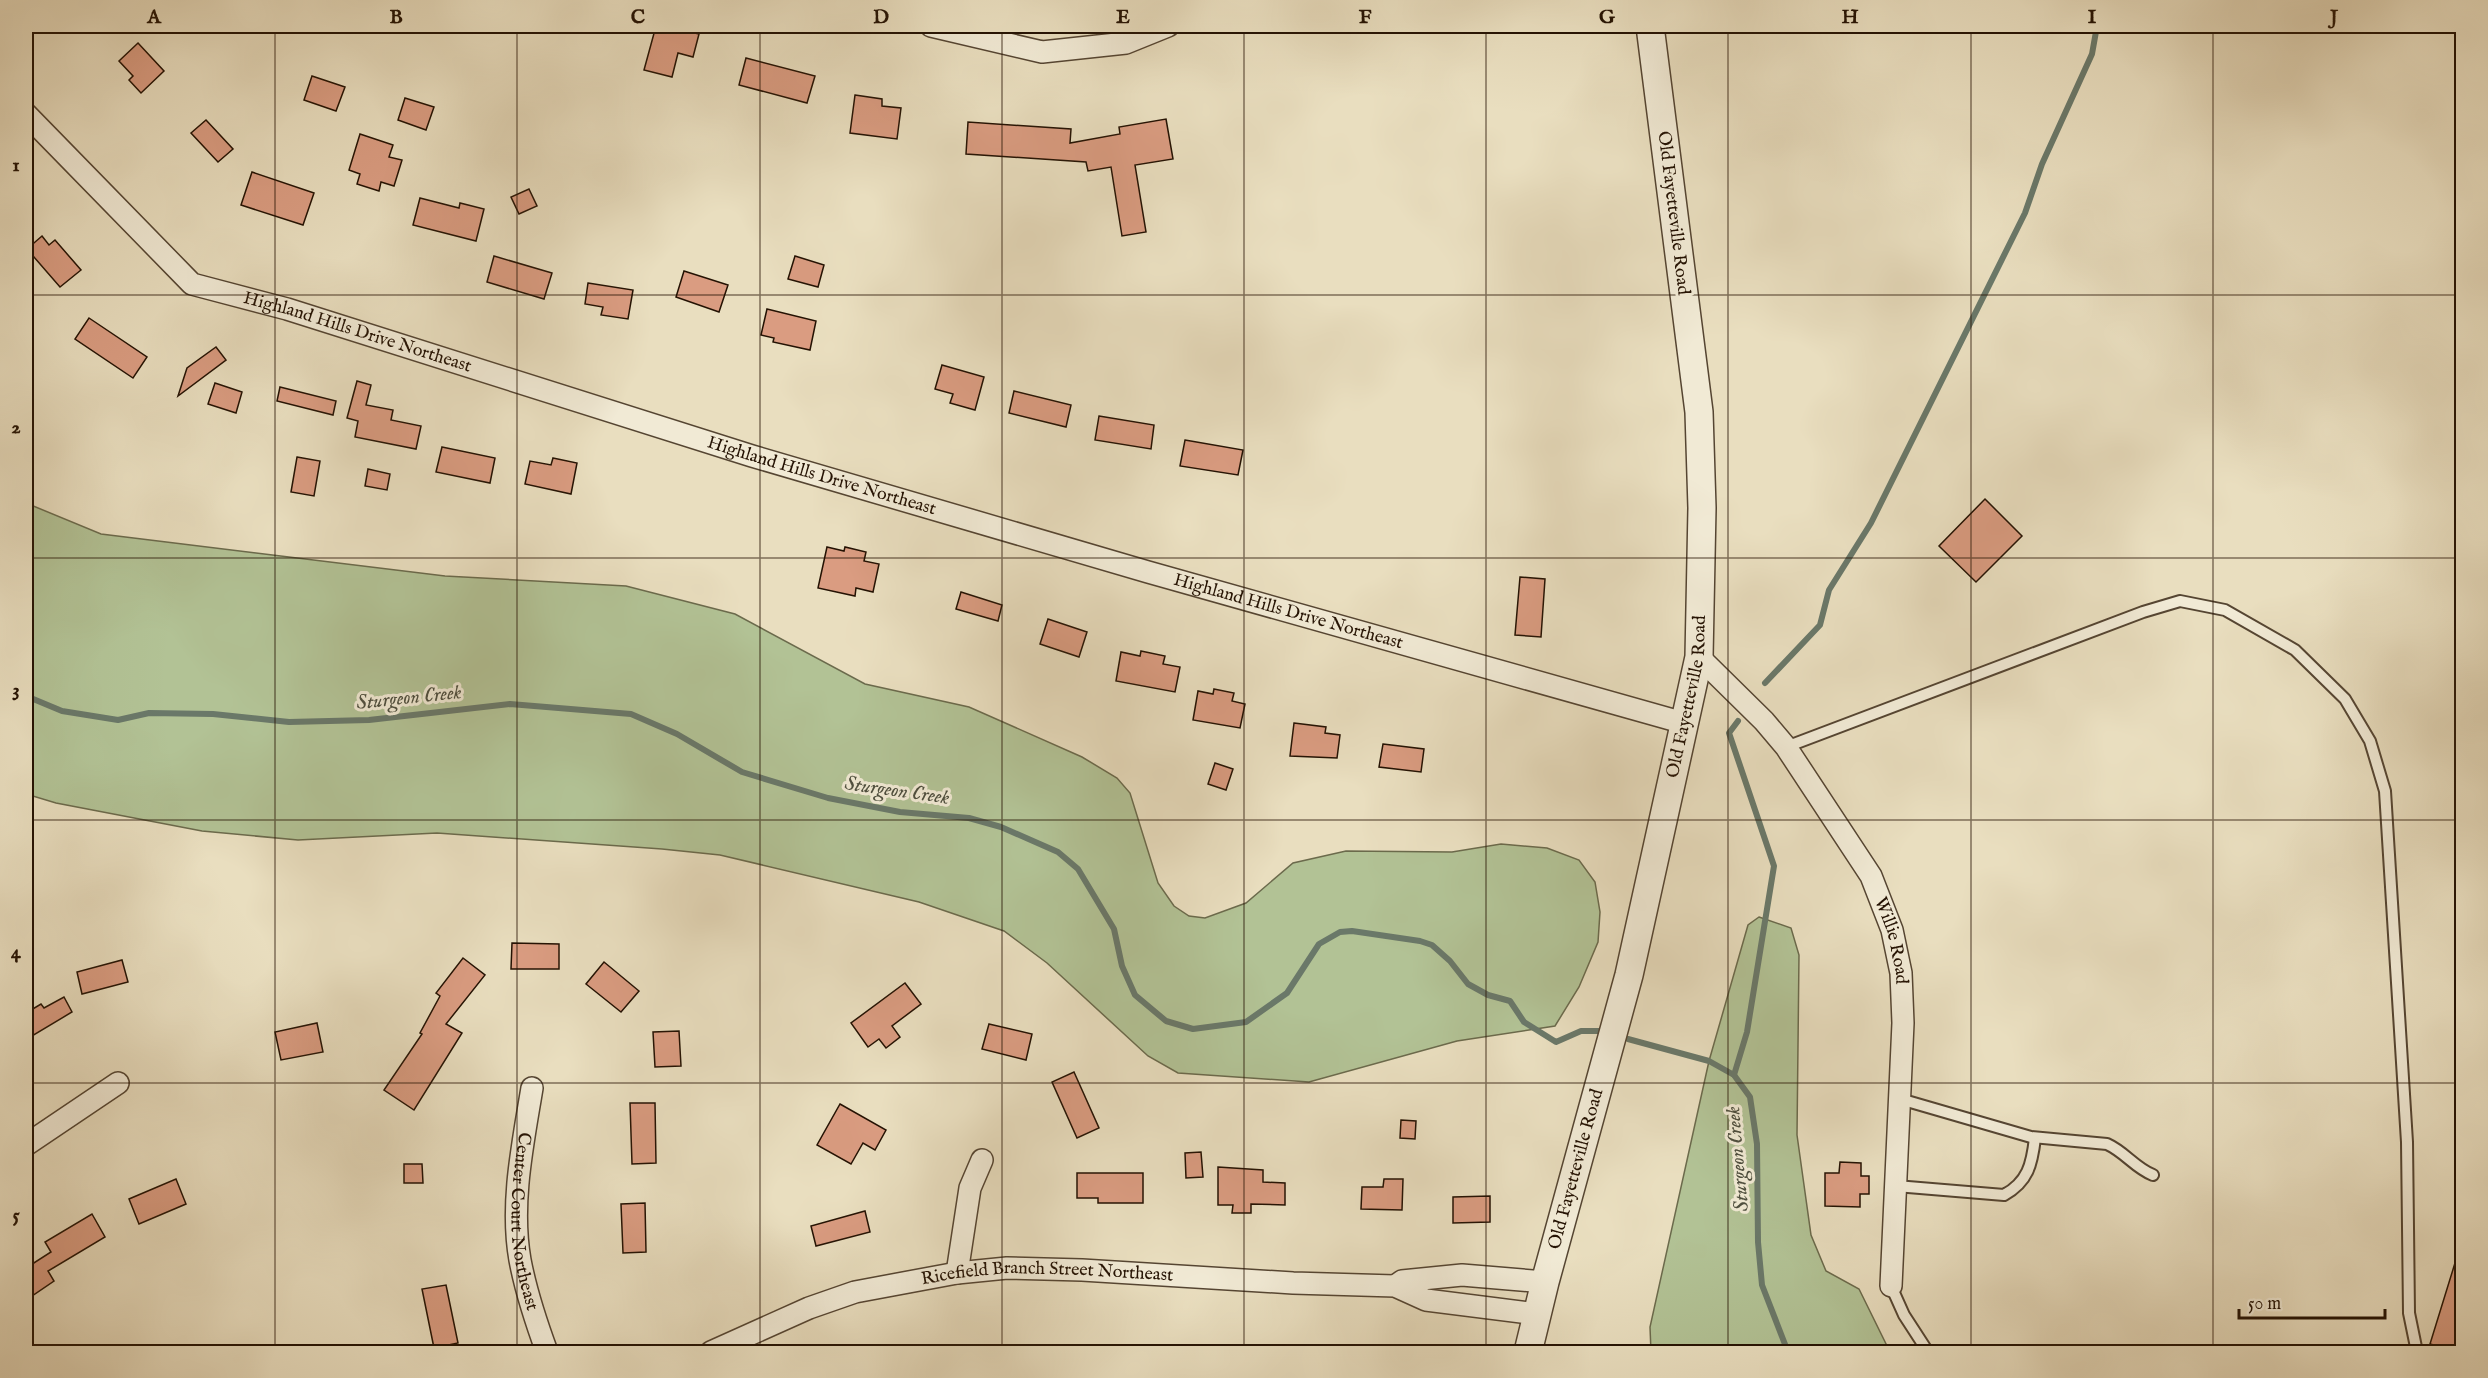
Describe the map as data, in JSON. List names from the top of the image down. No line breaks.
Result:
{"streets":{"street":["Old Fayetteville Road","Highland Hills Drive Northeast","Willie Road","Center Court Northeast","Ricefield Branch Street Northeast"]},"crossings":[["Old Fayetteville Road","Highland Hills Drive Northeast"],["Old Fayetteville Road","Willie Road"],["Old Fayetteville Road","Ricefield Branch Street Northeast"]],"water":["Sturgeon Creek"],"scale_bar":"50 m","grid":{"columns":["A","B","C","D","E","F","G","H","I","J"],"rows":["1","2","3","4","5"]}}
